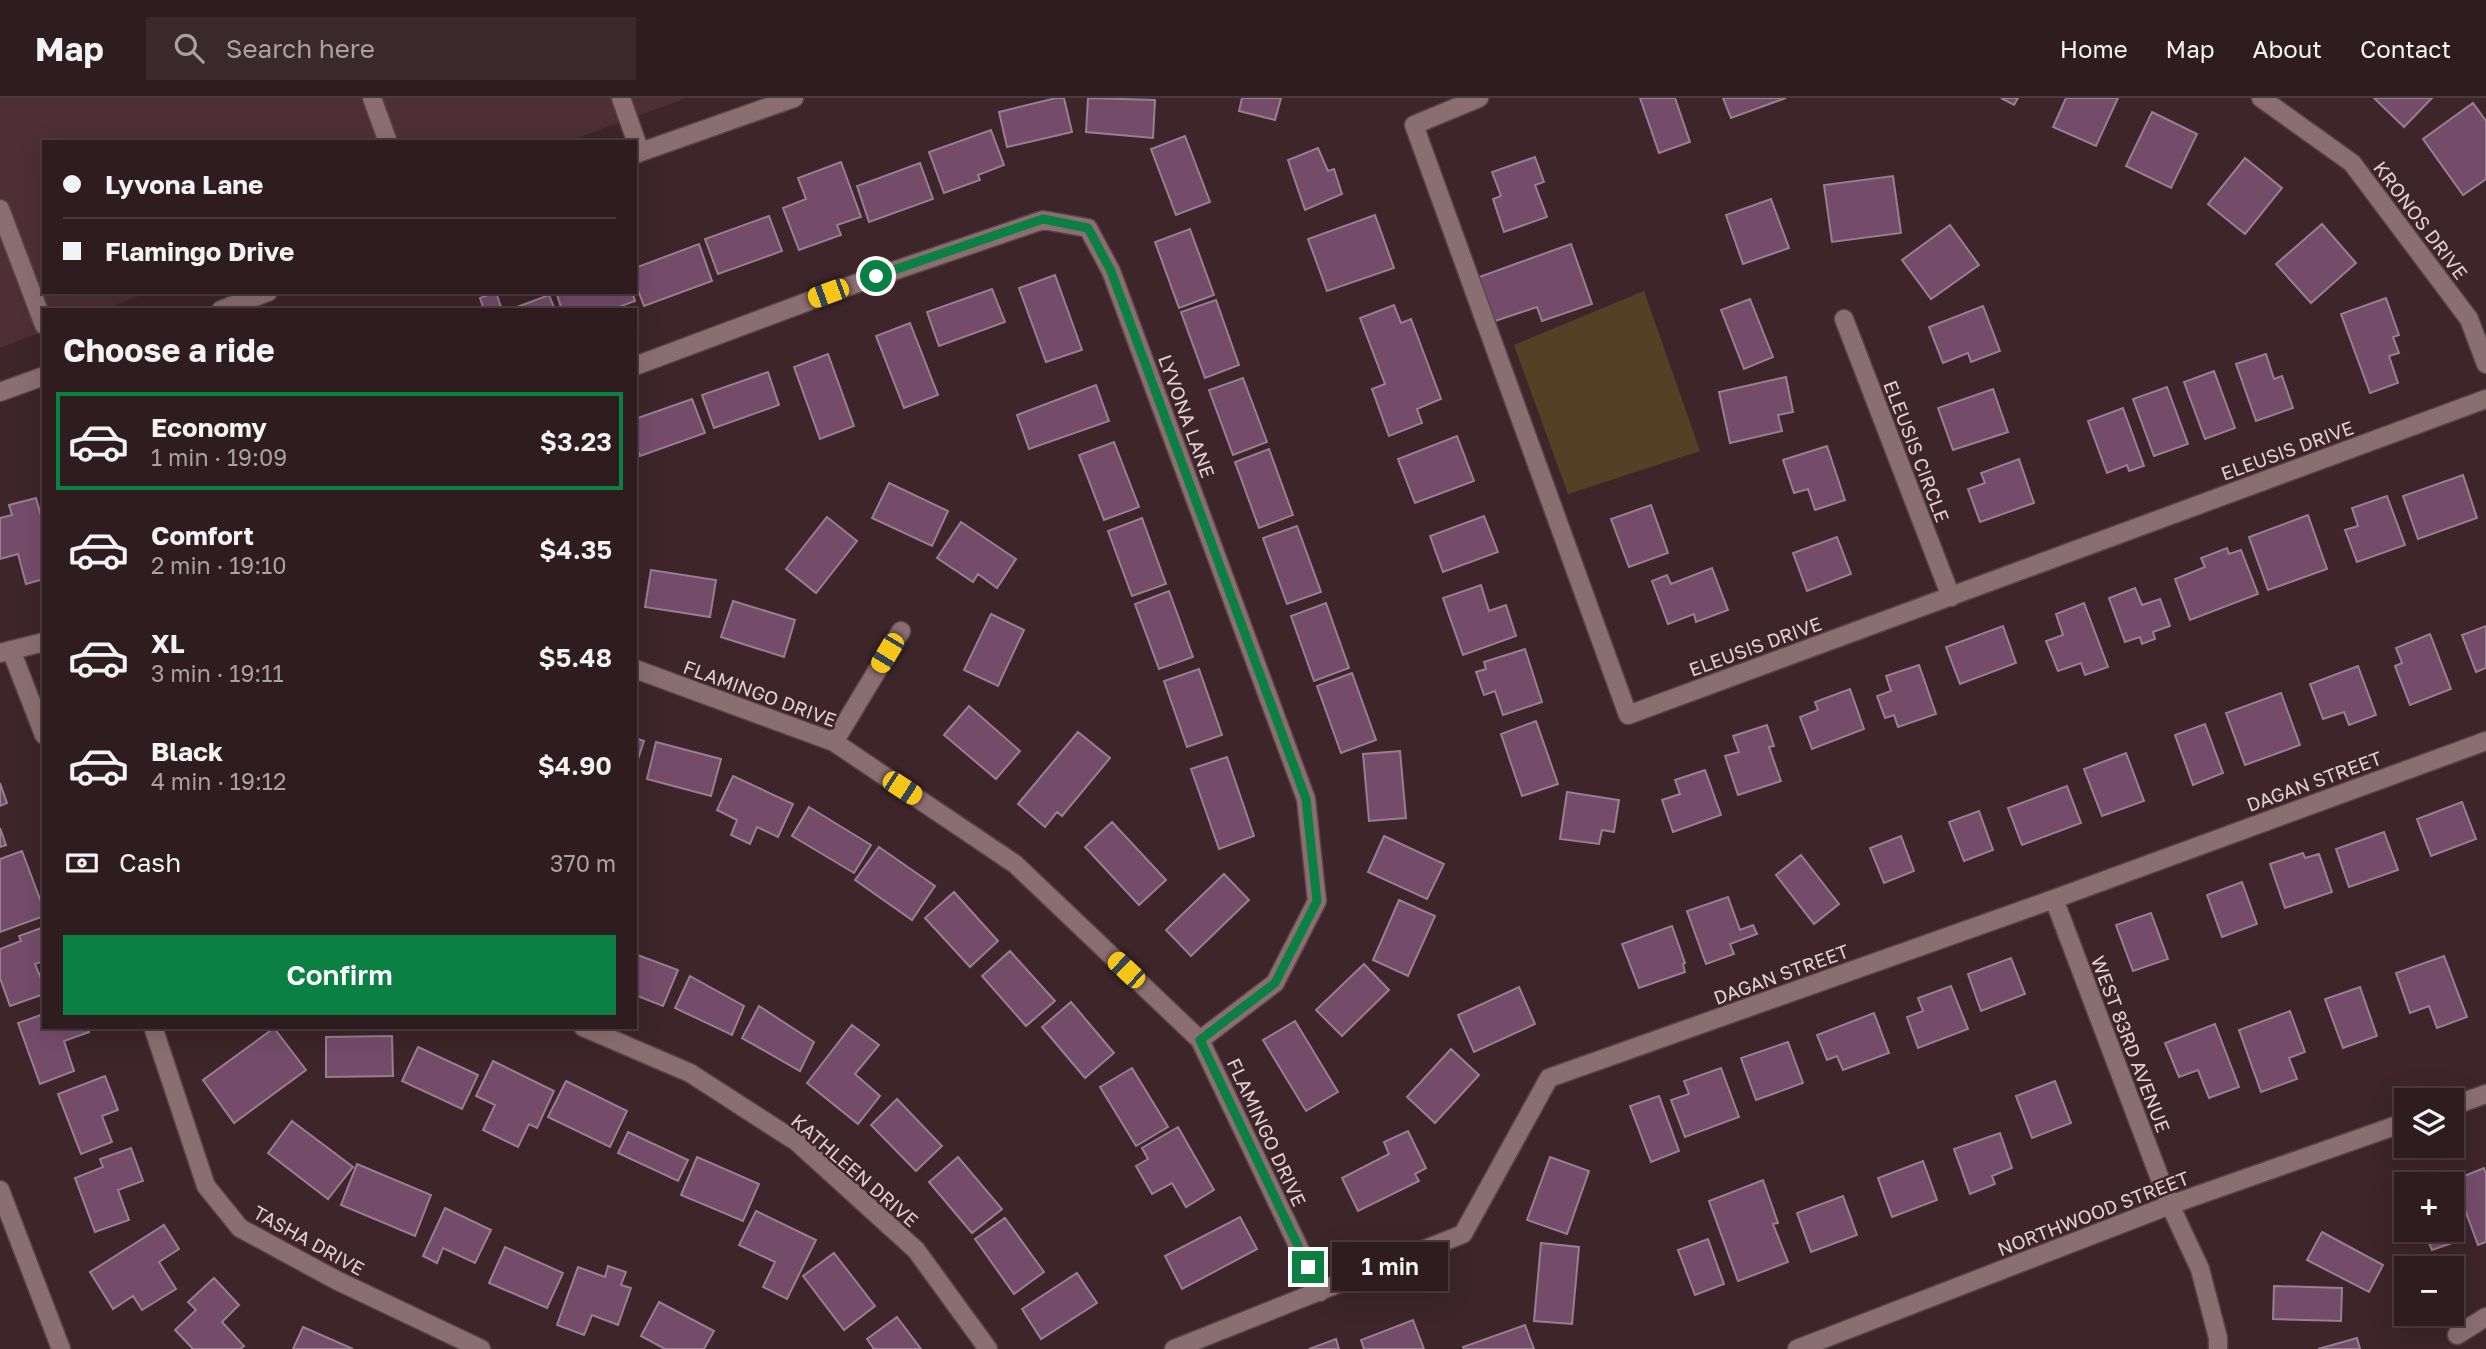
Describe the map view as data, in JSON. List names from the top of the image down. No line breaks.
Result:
{"streets":{"street":["KRONOS DRIVE","LYVONA LANE","ELEUSIS DRIVE","ELEUSIS CIRCLE","FLAMINGO DRIVE","DAGAN STREET","WEST 83RD AVENUE","KATHLEEN DRIVE","NORTHWOOD STREET","TASHA DRIVE"]},"crossings":[["LYVONA LANE","FLAMINGO DRIVE"],["ELEUSIS DRIVE","ELEUSIS CIRCLE"],["FLAMINGO DRIVE","DAGAN STREET"],["DAGAN STREET","WEST 83RD AVENUE"],["WEST 83RD AVENUE","NORTHWOOD STREET"]],"page":{"header":"Map","search":"Search here","nav":["Home","Map","About","Contact"],"banner":["Lyvona Lane","Flamingo Drive"],"heading":"Choose a ride","list":[{"name":"Economy","note":"1 min · 19:09","value":"$3.23"},{"name":"Comfort","note":"2 min · 19:10","value":"$4.35"},{"name":"XL","note":"3 min · 19:11","value":"$5.48"},{"name":"Black","note":"4 min · 19:12","value":"$4.90"}],"pay":["Cash","370 m"],"buttons":"Confirm","map_buttons":["+","−"],"bubble":"1 min"}}
